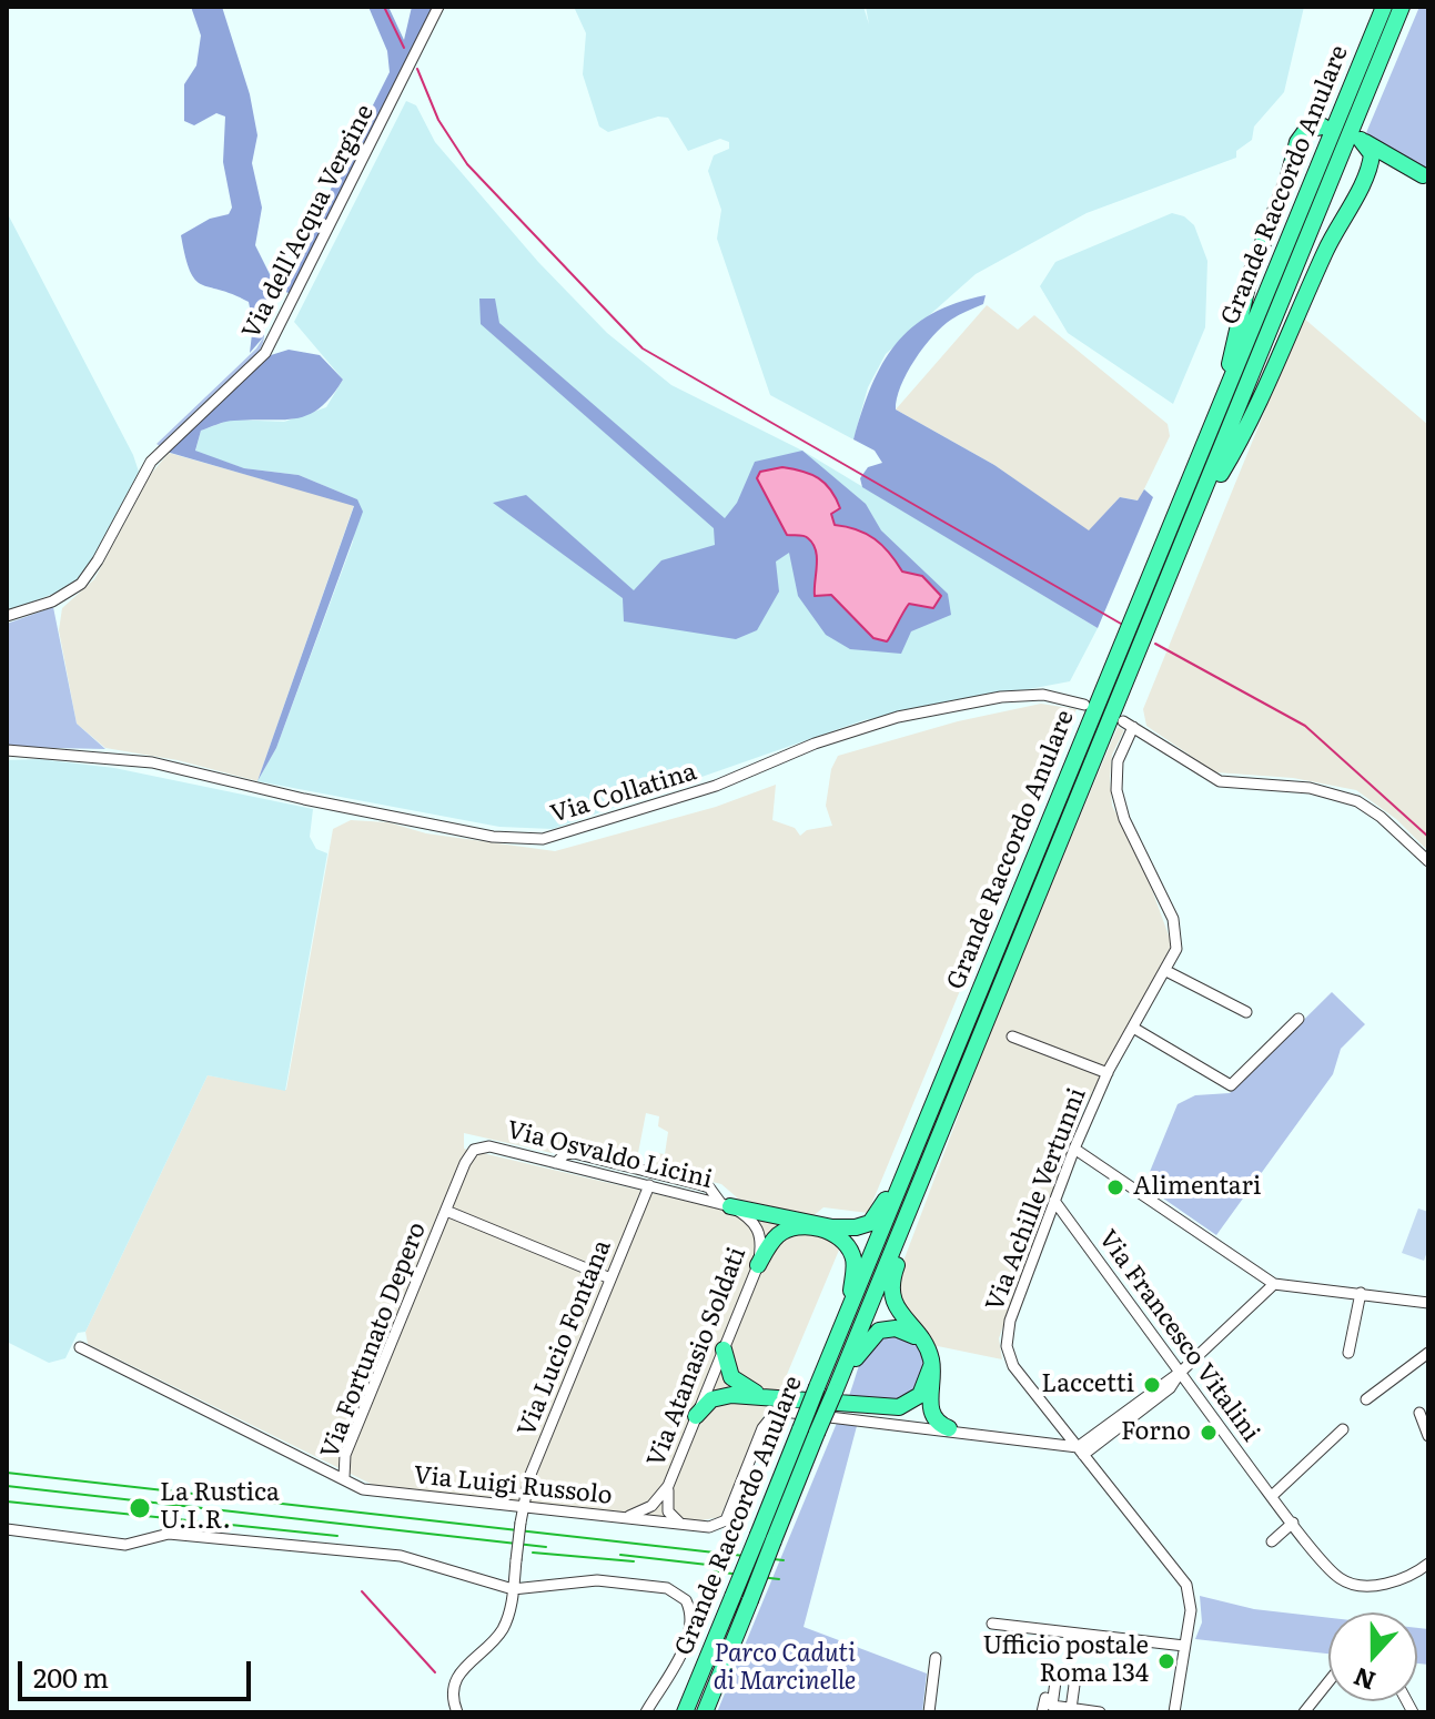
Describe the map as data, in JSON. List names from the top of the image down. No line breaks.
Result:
{"streets":{"highway":["Grande Raccordo Anulare"],"street":["Via dell'Acqua Vergine","Via Collatina","Via Osvaldo Licini","Via Achille Vertunni","Via Francesco Vitalini","Via Lucio Fontana","Via Fortunato Depero","Via Atanasio Soldati","Via Luigi Russolo"]},"crossings":[["Via Osvaldo Licini","Via Lucio Fontana"],["Via Osvaldo Licini","Via Fortunato Depero"],["Via Osvaldo Licini","Via Atanasio Soldati"],["Via Achille Vertunni","Via Francesco Vitalini"],["Via Lucio Fontana","Via Luigi Russolo"],["Via Fortunato Depero","Via Luigi Russolo"],["Via Atanasio Soldati","Via Luigi Russolo"]],"parks":["Parco Caduti di Marcinelle"],"places":["Alimentari","Laccetti","Forno","La Rustica U.I.R.","Ufficio postale Roma 134"],"scale_bar":"200 m","north":"bottom"}
